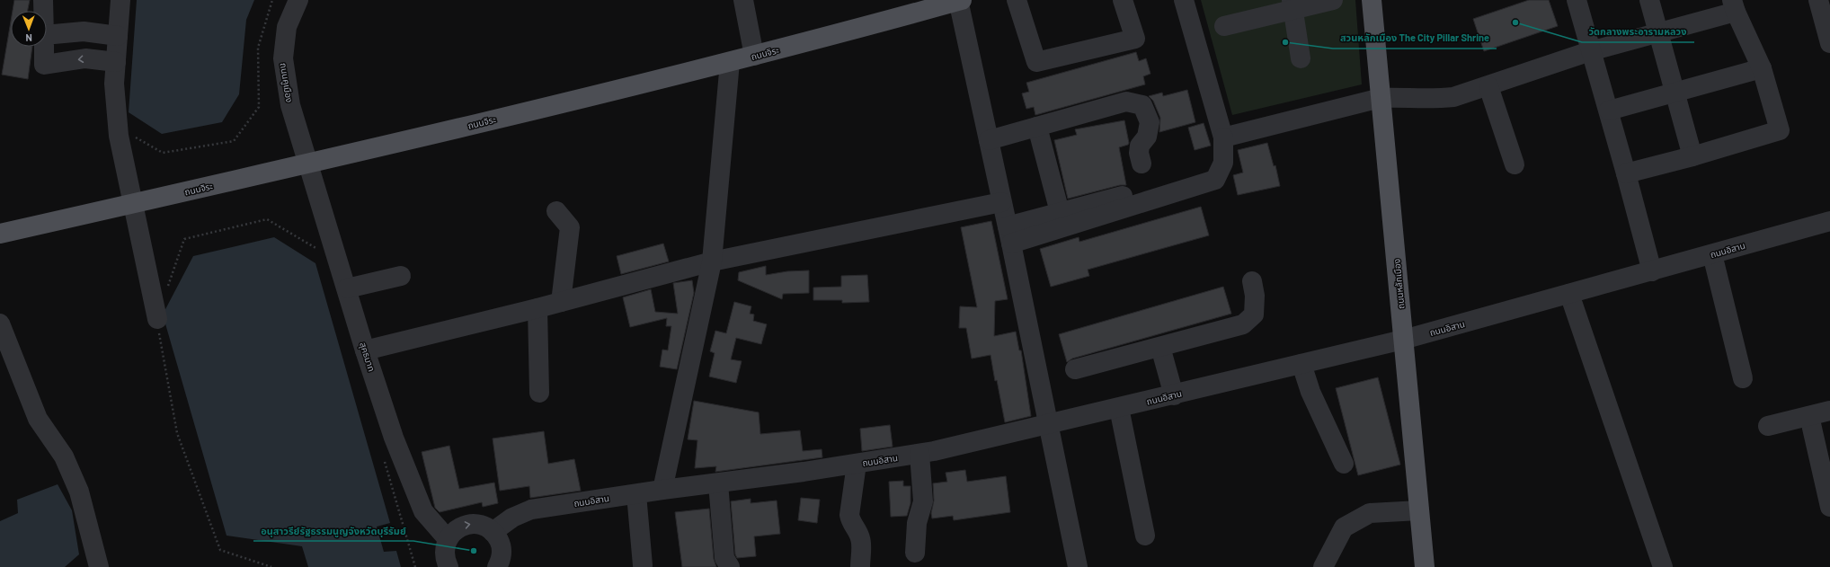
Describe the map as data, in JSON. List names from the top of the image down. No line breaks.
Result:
{"streets":{"main road":["ถนนจิระ","ถนนหลักเมือง"],"street":["ถนนคูเมือง","ถนนอิสาน","สุคธมาท"]},"crossings":[["ถนนจิระ","ถนนคูเมือง"],["ถนนจิระ","สุคธมาท"],["ถนนคูเมือง","สุคธมาท"],["ถนนอิสาน","ถนนหลักเมือง"]],"places":["วัดกลางพระอารามหลวง","สวนหลักเมือง The City Pillar Shrine","อนุสาวรีย์รัฐธรรมนูญจังหวัดบุรีรัมย์"],"north":"bottom"}
